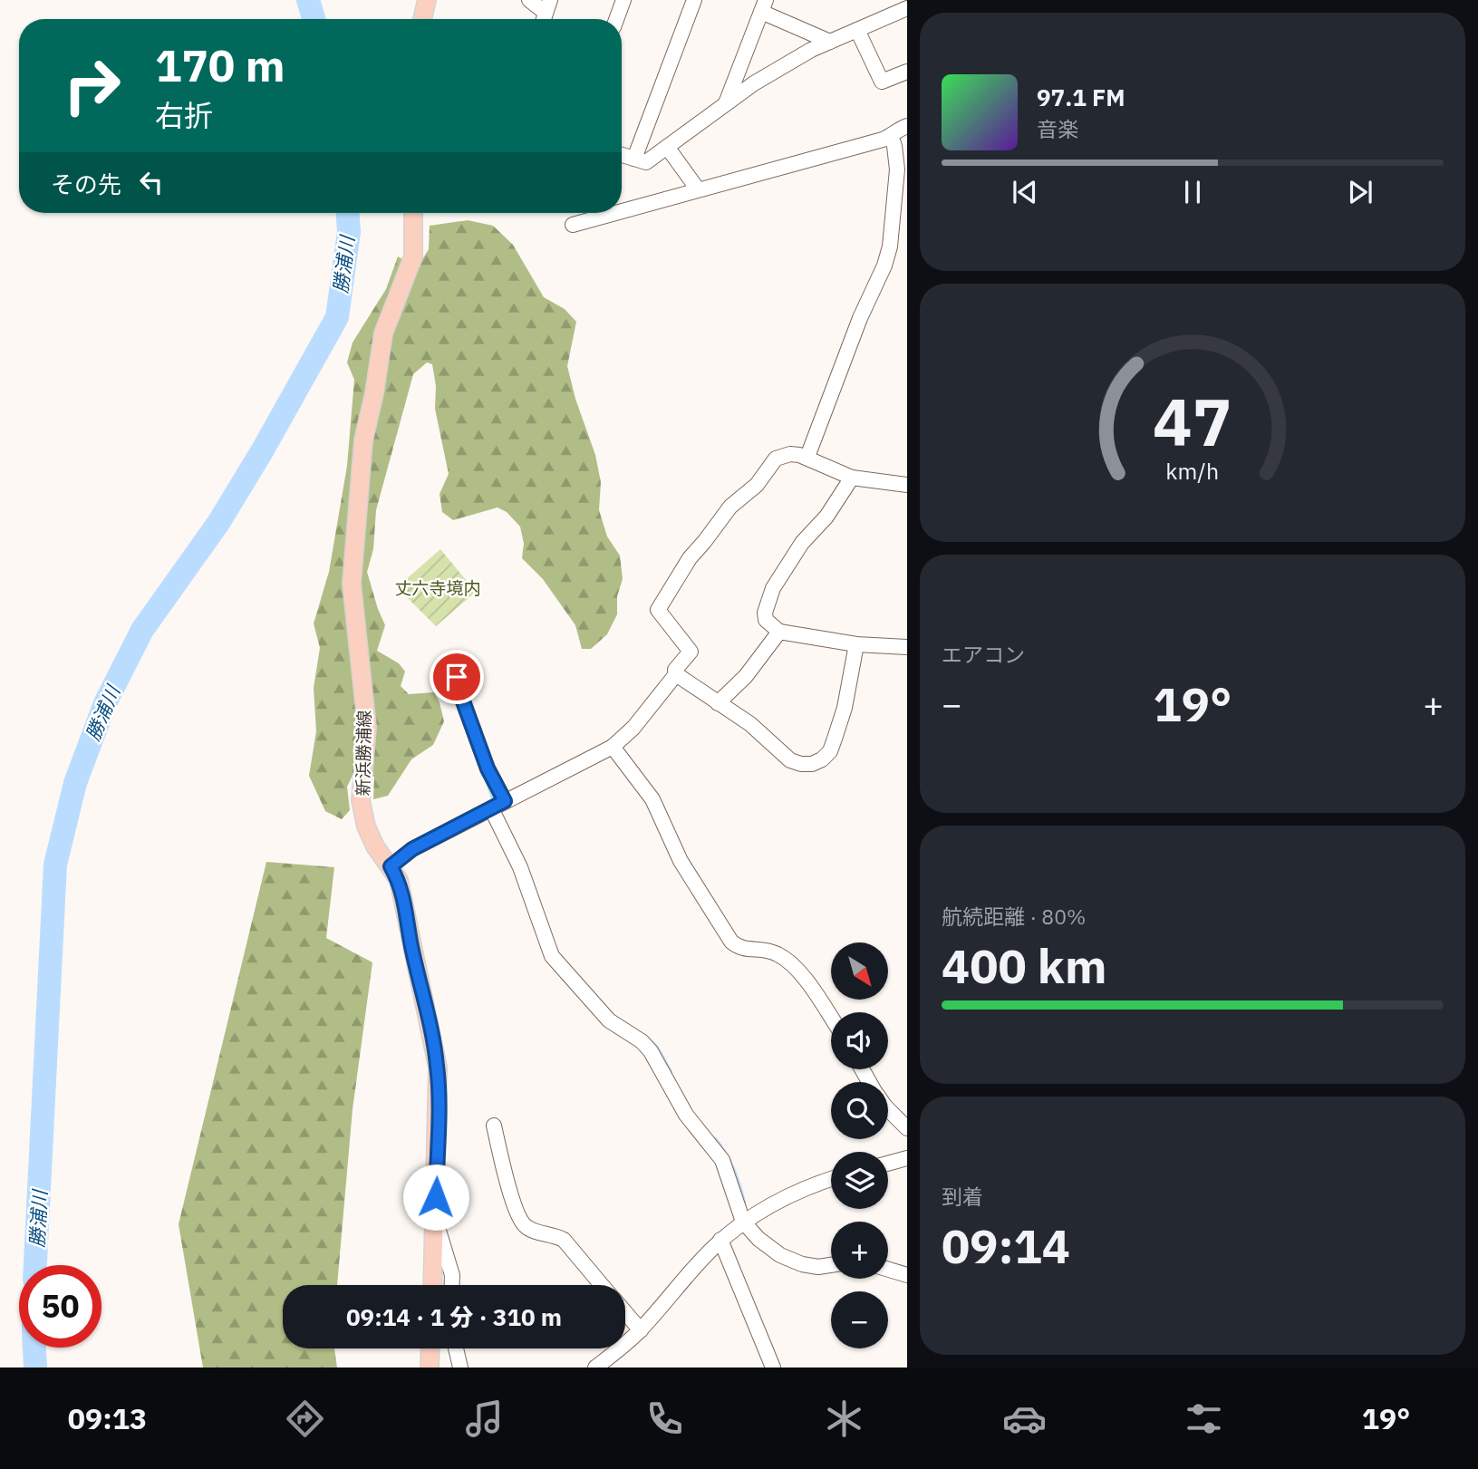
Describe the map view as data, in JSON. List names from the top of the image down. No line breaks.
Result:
{"streets":{"main road":["新浜勝浦線"]},"water":["勝浦川"],"parks":["丈六寺境内"],"north":"bottom right","page":{"turn":["170 m","右折"],"song":["97.1 FM","音楽"],"then":"その先","tile":["エアコン",["航続距離 · 80%","400 km"],["到着","09:14"]],"heat":["−","19°","+"],"map_buttons":["+","−"],"limit":"50","trip":"09:14 · 1 分 · 310 m","tabs":["09:13","19°"],"gauge":["47","km/h"]}}
